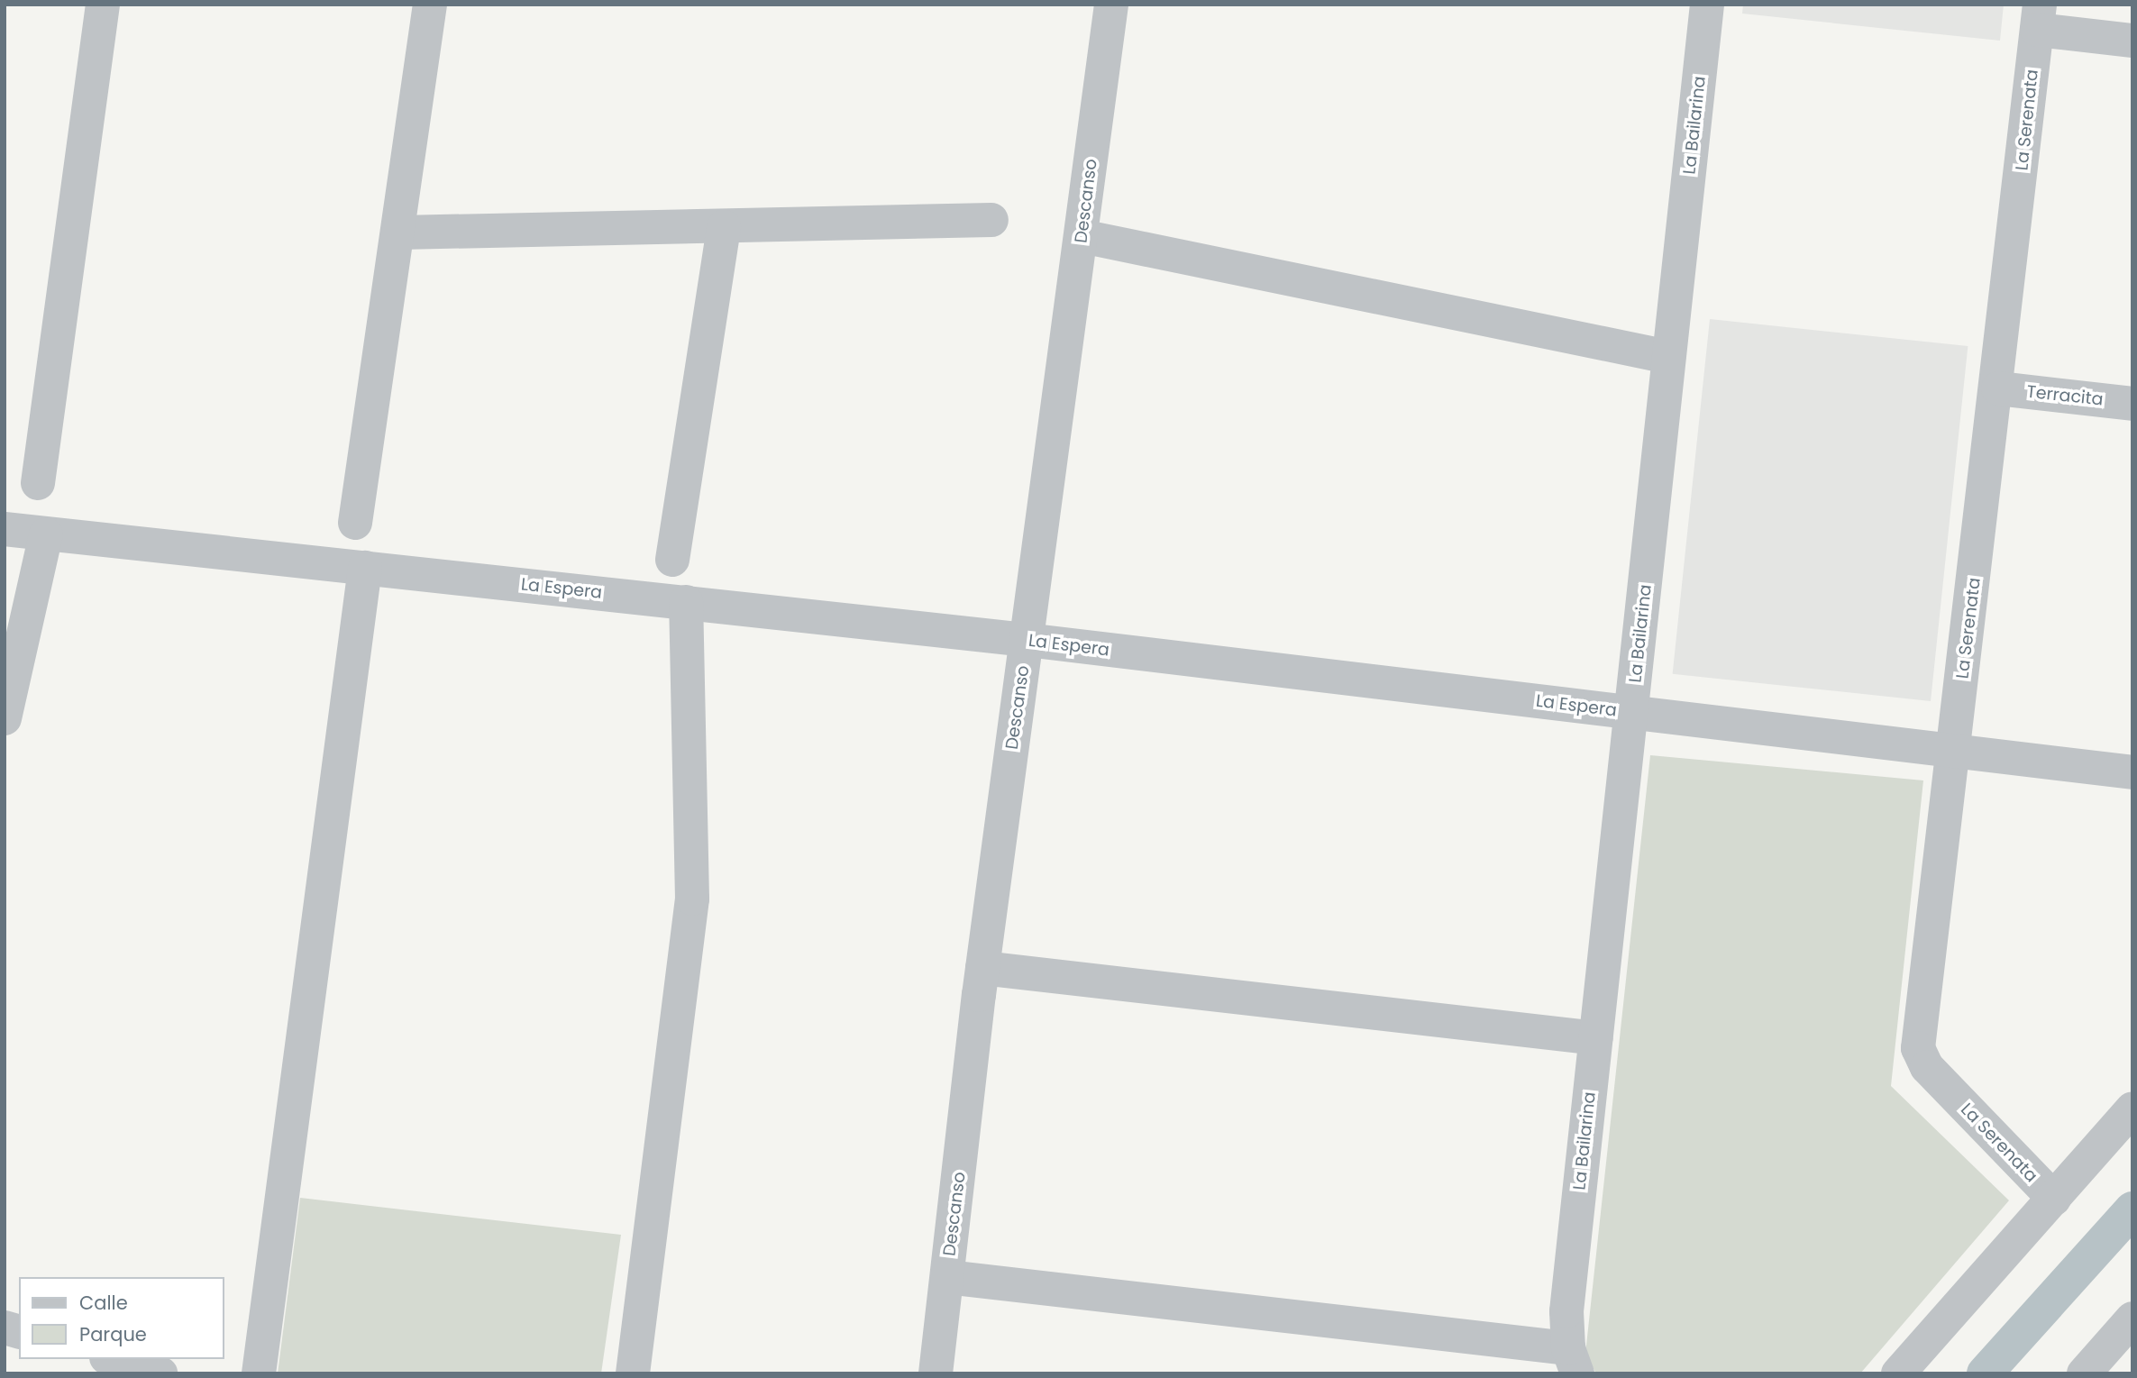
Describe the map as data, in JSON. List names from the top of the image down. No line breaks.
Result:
{"streets":{"street":["La Serenata","La Bailarina","Descanso","Terracita","La Espera"]},"crossings":[["La Serenata","Terracita"],["La Serenata","La Espera"],["La Bailarina","La Espera"],["Descanso","La Espera"]],"legend":["Calle","Parque"]}
